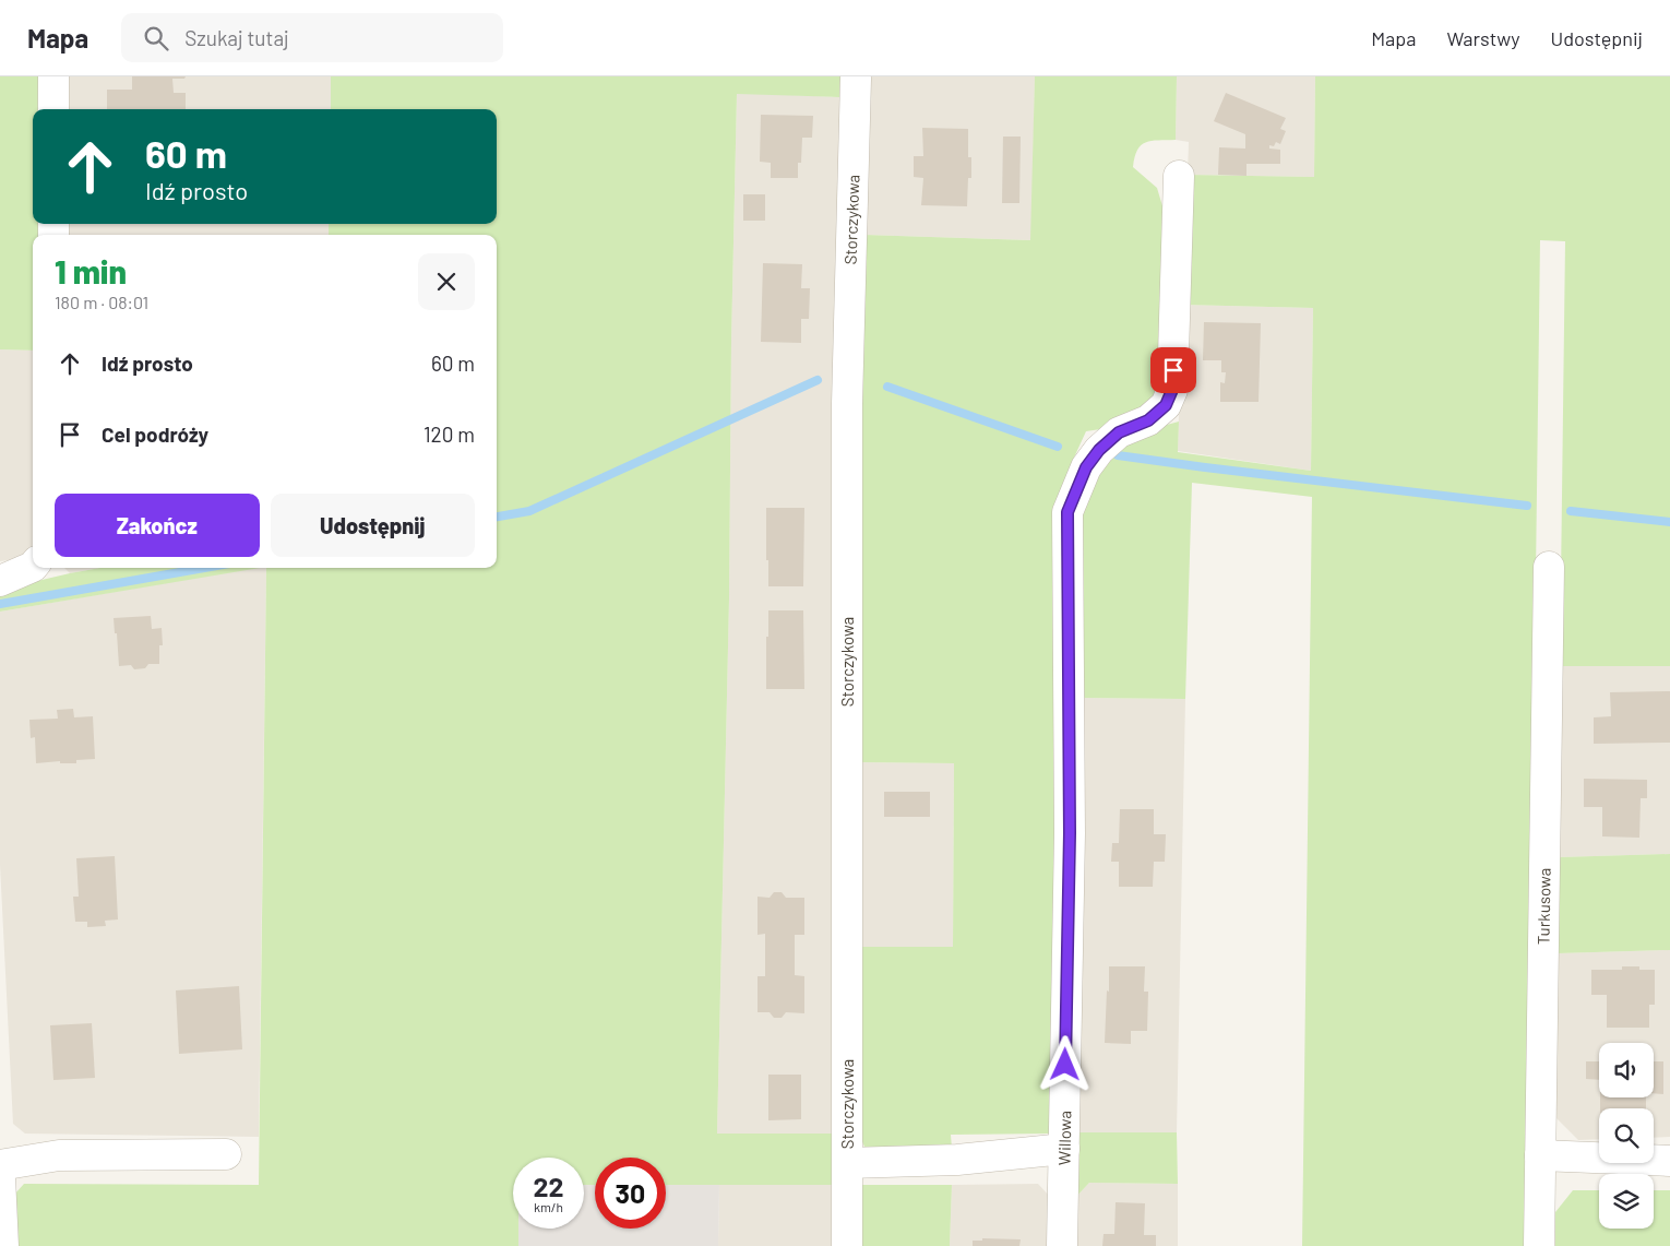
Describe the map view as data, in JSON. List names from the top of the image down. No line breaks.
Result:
{"streets":{"street":["Storczykowa","Turkusowa","Willowa"]},"page":{"header":"Mapa","search":"Szukaj tutaj","nav":["Mapa","Warstwy","Udostępnij"],"turn":["60 m","Idź prosto"],"heading":["1 min","180 m · 08:01"],"list":[{"name":"Idź prosto","value":"60 m"},{"name":"Cel podróży","value":"120 m"}],"buttons":["Zakończ","Udostępnij"],"speed":"22 km/h","limit":"30"}}
